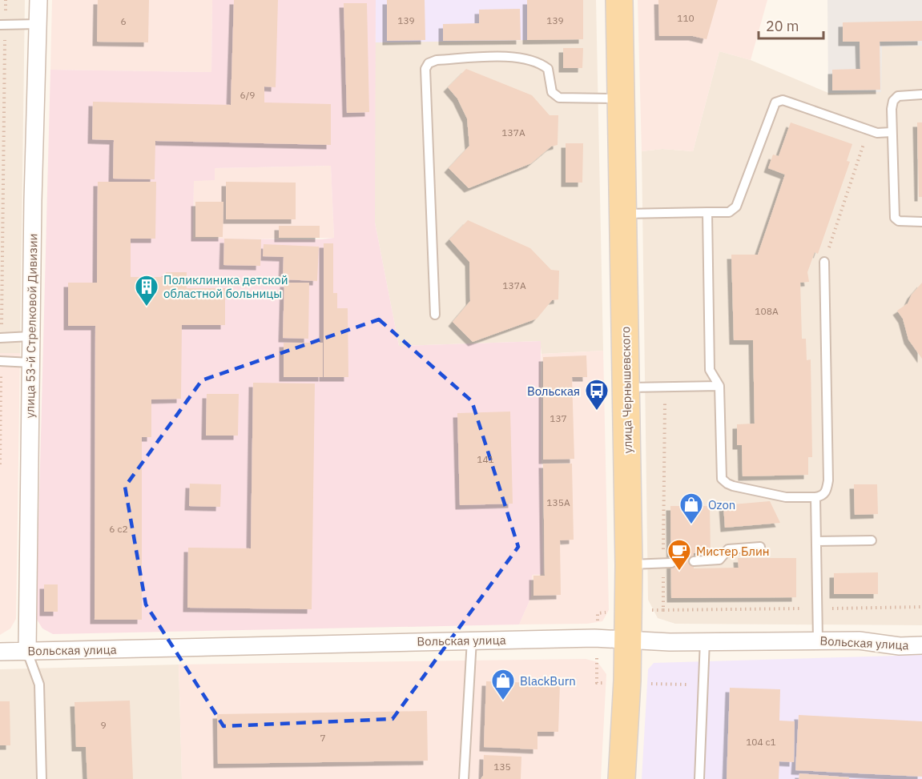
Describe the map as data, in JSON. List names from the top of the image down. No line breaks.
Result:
{"streets":{"main road":["улица Чернышевского"],"street":["улица 53-й Стрелковой Дивизии","Вольская улица"]},"crossings":[["улица 53-й Стрелковой Дивизии","Вольская улица"],["улица Чернышевского","Вольская улица"]],"places":{"building":["Поликлиника детской областной больницы"],"bus stop":["Вольская"],"shop":["Ozon","BlackBurn"],"cafe":["Мистер Блин"]},"house_numbers":["110","139","139","6","6/9","137А","137А","108А","137","141","135А","6 с2","9","7","104 с1","135"],"scale_bar":"20 m"}
